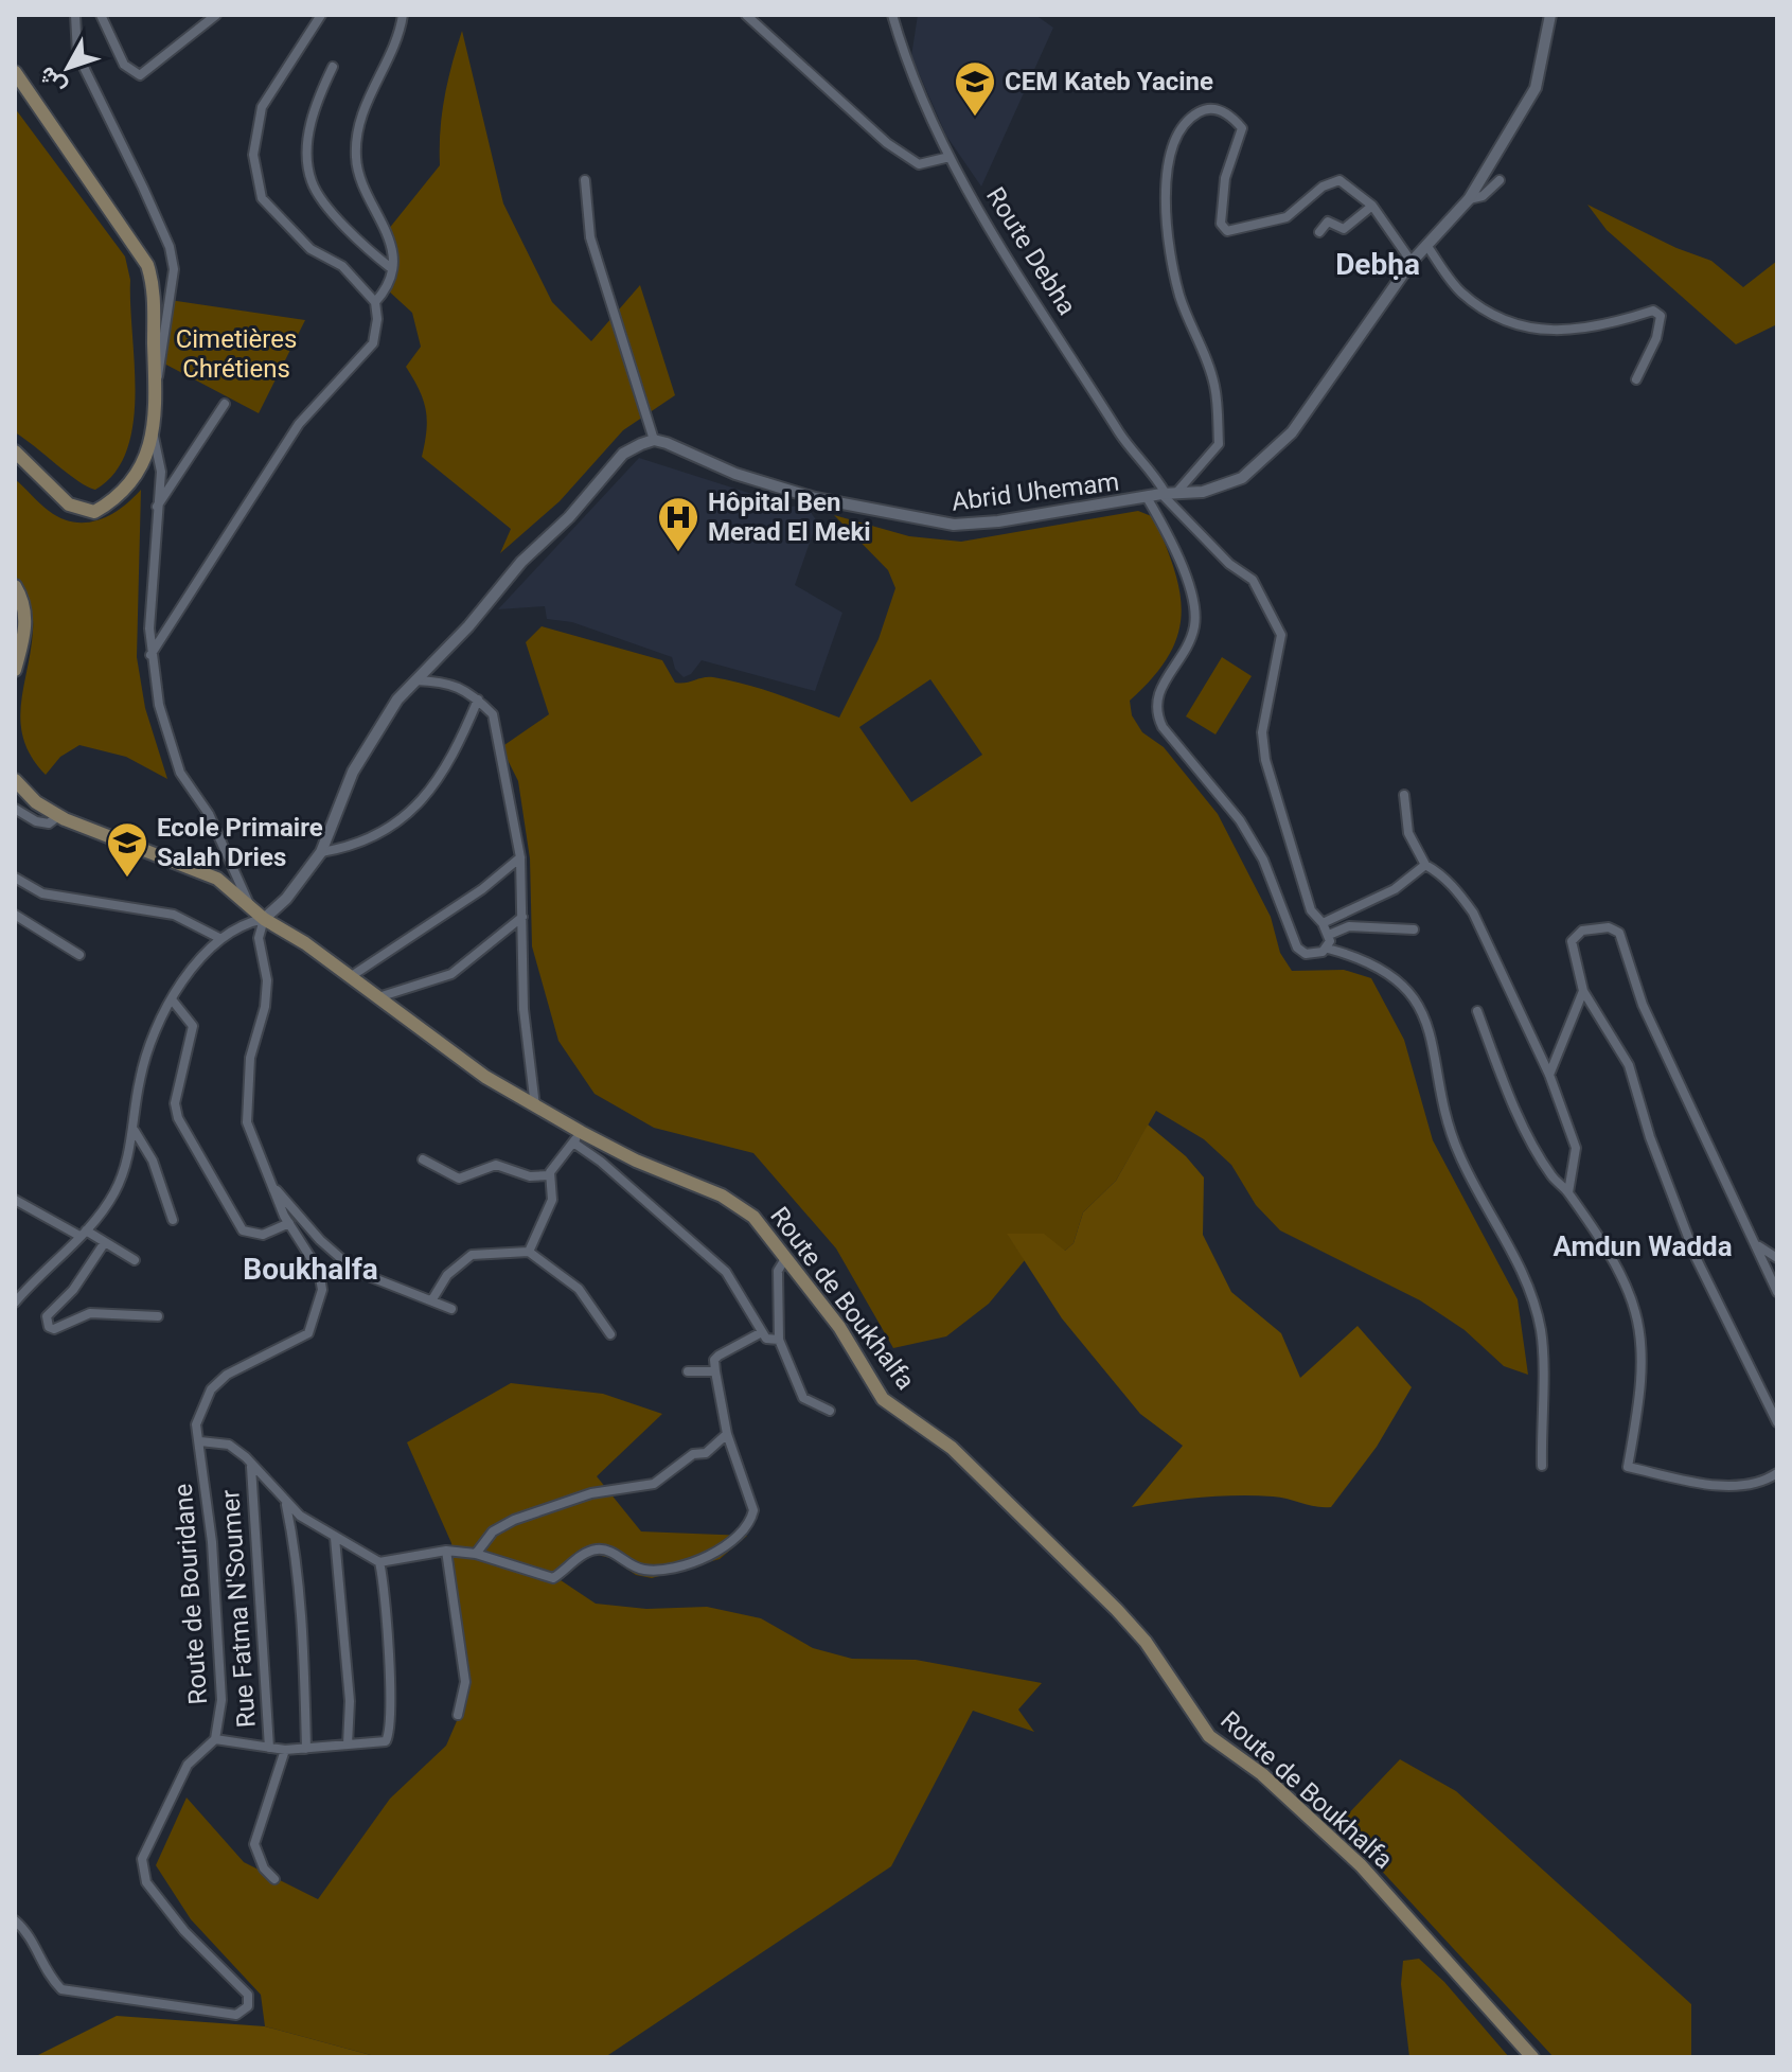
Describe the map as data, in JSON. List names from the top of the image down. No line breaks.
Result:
{"streets":{"main road":["Route de Boukhalfa"],"street":["Route Debha","Abrid Uhemam","Route de Bouridane","Rue Fatma N'Soumer"]},"crossings":[["Route Debha","Abrid Uhemam"]],"districts":["Debḥa","Amdun Wadda","Boukhalfa"],"parks":["Cimetières Chrétiens"],"places":{"school or university":["CEM Kateb Yacine","Ecole Primaire Salah Dries"],"hospital":["Hôpital Ben Merad El Meki"]},"north":"bottom left"}
